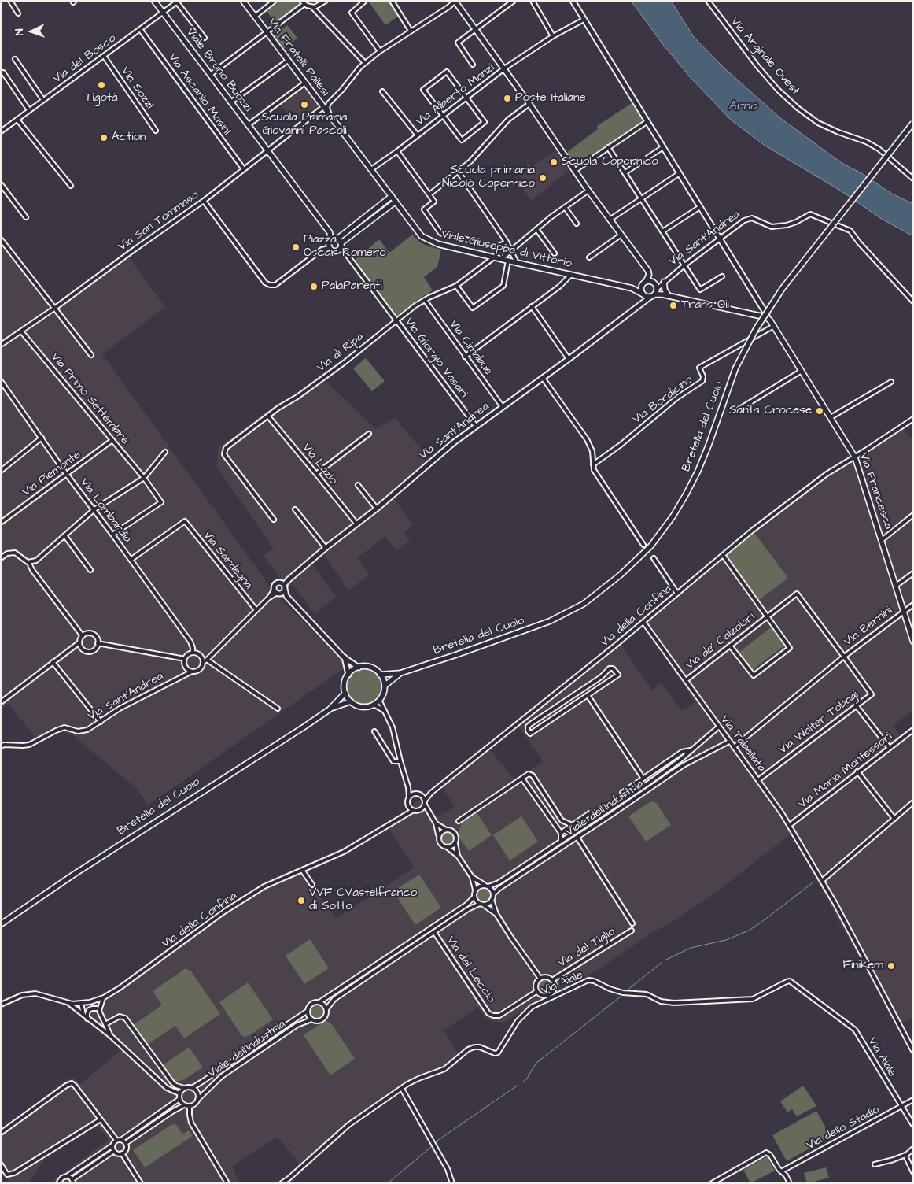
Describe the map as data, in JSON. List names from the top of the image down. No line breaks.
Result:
{"streets":{"main road":["Via Fratelli Pallesi","Viale Bruno Buozzi","Viale Giuseppe di Vittorio","Bretella del Cuoio","Via Francesca"],"street":["Via Arginale Ovest","Via del Bosco","Via Sozzi","Via Ascanio Masini","Via Alberto Manzi","Via San Tommaso","Via Sant'Andrea","Via Cimabue","Via di Ripa","Via Giorgio Vasari","Via Primo Settembre","Via Bordicino","Via Lazio","Via Piemonte","Via Lombardia","Via Sardegna","Via della Confina","Via Bernini","Via de’ Calzolari","Via Walter Tobagi","Via Tabellata","Via Maria Montessori","Viale dell'Industria","Via del Tiglio","Via del Leccio","Via Aiale","Via dello Stadio"]},"crossings":[["Via Fratelli Pallesi","Via San Tommaso"],["Via Fratelli Pallesi","Viale Giuseppe di Vittorio"],["Via del Bosco","Viale Bruno Buozzi"],["Via del Bosco","Via Sozzi"],["Via del Bosco","Via Ascanio Masini"],["Viale Bruno Buozzi","Via San Tommaso"],["Viale Bruno Buozzi","Via Giorgio Vasari"],["Via Ascanio Masini","Via San Tommaso"],["Via Alberto Manzi","Viale Giuseppe di Vittorio"],["Via San Tommaso","Viale Giuseppe di Vittorio"],["Via San Tommaso","Via Primo Settembre"],["Via Sant'Andrea","Viale Giuseppe di Vittorio"],["Via Sant'Andrea","Via Cimabue"],["Via Sant'Andrea","Via Giorgio Vasari"],["Via Sant'Andrea","Via Lazio"],["Via Sant'Andrea","Via Lombardia"],["Via Sant'Andrea","Via Sardegna"],["Viale Giuseppe di Vittorio","Via di Ripa"],["Via Cimabue","Via di Ripa"],["Via di Ripa","Via Giorgio Vasari"],["Via di Ripa","Via Lazio"],["Via Primo Settembre","Via Piemonte"],["Via Primo Settembre","Via Lombardia"],["Via Bordicino","Via Francesca"],["Via Piemonte","Via Lombardia"],["Via Francesca","Via della Confina"],["Via Francesca","Via Bernini"],["Via Lombardia","Via Sardegna"],["Via della Confina","Via Tabellata"],["Via Bernini","Via de’ Calzolari"],["Via Bernini","Via Walter Tobagi"],["Via Bernini","Via Tabellata"],["Via de’ Calzolari","Via Walter Tobagi"],["Via de’ Calzolari","Via Tabellata"],["Via Walter Tobagi","Via Tabellata"],["Via Tabellata","Via Maria Montessori"],["Via Tabellata","Viale dell'Industria"],["Viale dell'Industria","Via del Leccio"],["Via del Tiglio","Via del Leccio"],["Via Aiale","Via dello Stadio"]],"water":["Arno"],"places":["Tigotà","Poste Italiane","Scuola Primaria Giovanni Pascoli","Action","Scuola Copernico","Scuola primaria Nicolò Copernico","Piazza Oscar Romero","PalaParenti","Trans Oil","Santa Crocese","VVF CVastelfranco di Sotto","Finikem"],"north":"left"}
